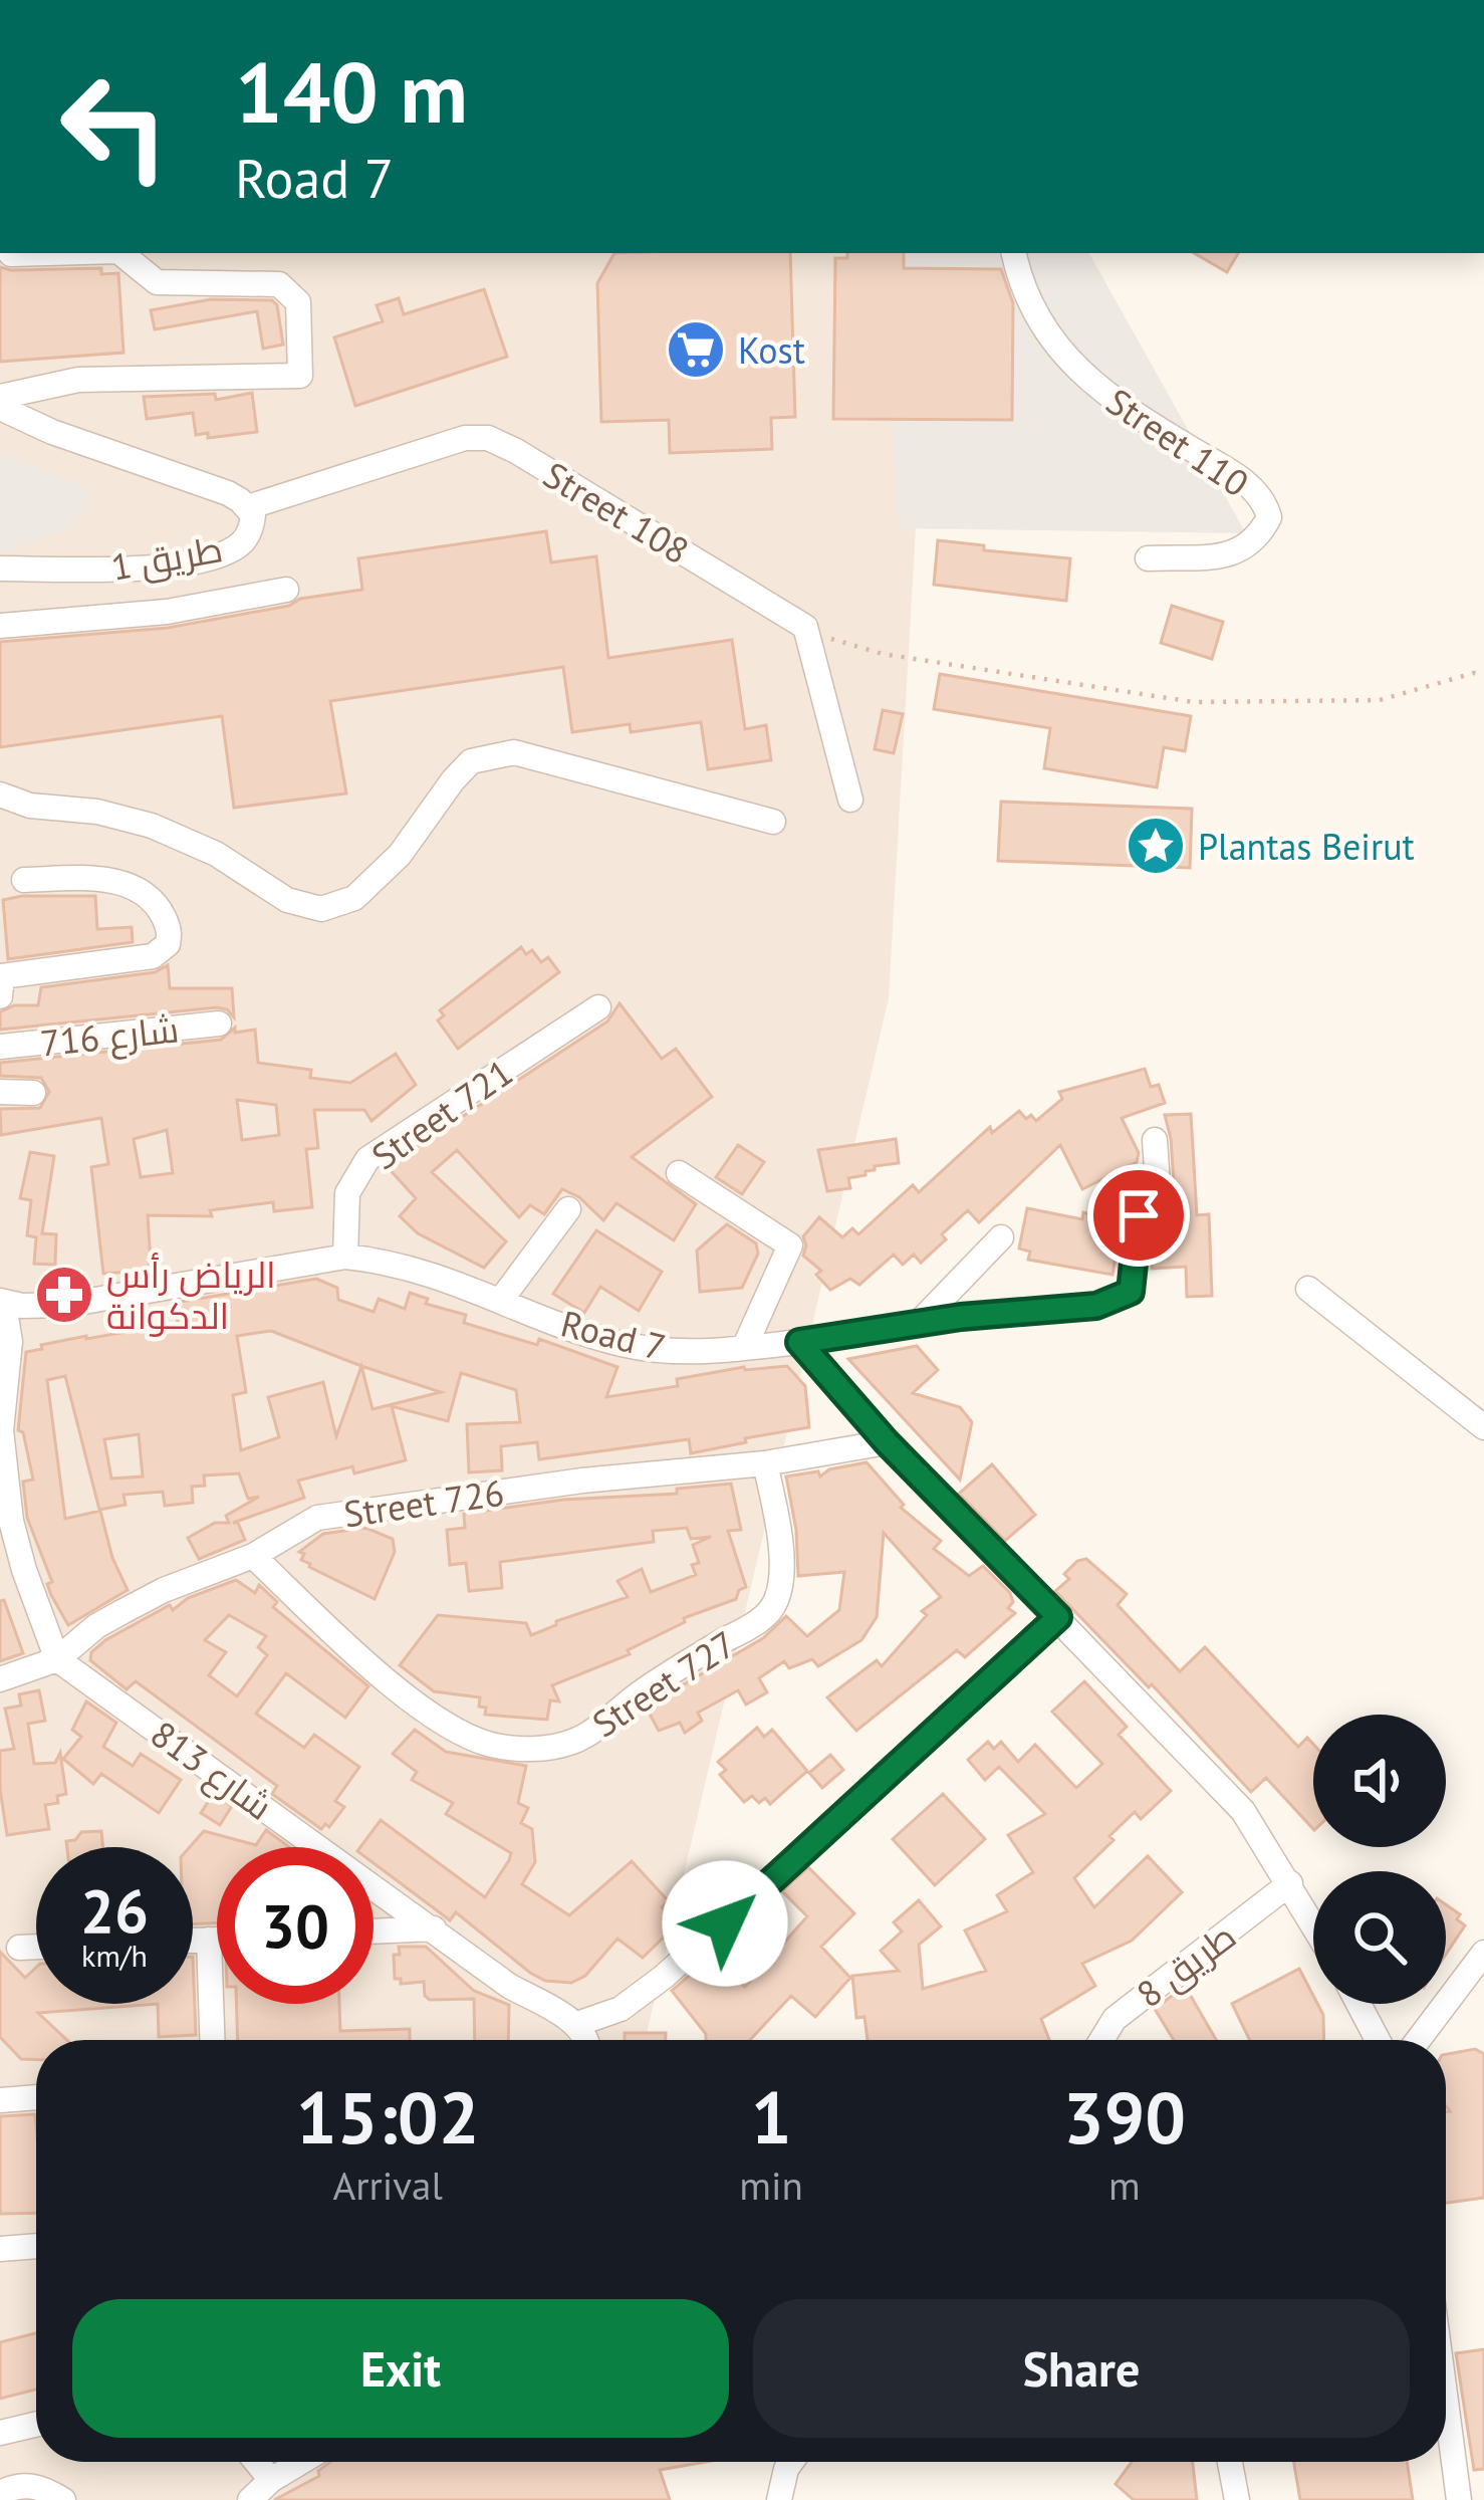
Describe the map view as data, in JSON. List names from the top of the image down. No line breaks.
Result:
{"streets":{"street":["Street 110","Street 108","طريق 1","شارع 716","Street 721","Road 7","Street 726","Street 727","شارع 813","طريق 8"]},"crossings":[["Street 108","طريق 1"],["Street 721","Road 7"],["Street 726","Street 727"],["Street 726","شارع 813"]],"places":{"supermarket":["Kost"],"place":["Plantas Beirut"],"pharmacy":["الرياض رأس الدكوانة"]},"page":{"turn":["140 m","Road 7"],"speed":"26 km/h","limit":"30","eta":["15:02","Arrival","1","min","390","m"],"buttons":["Exit","Share"]}}
